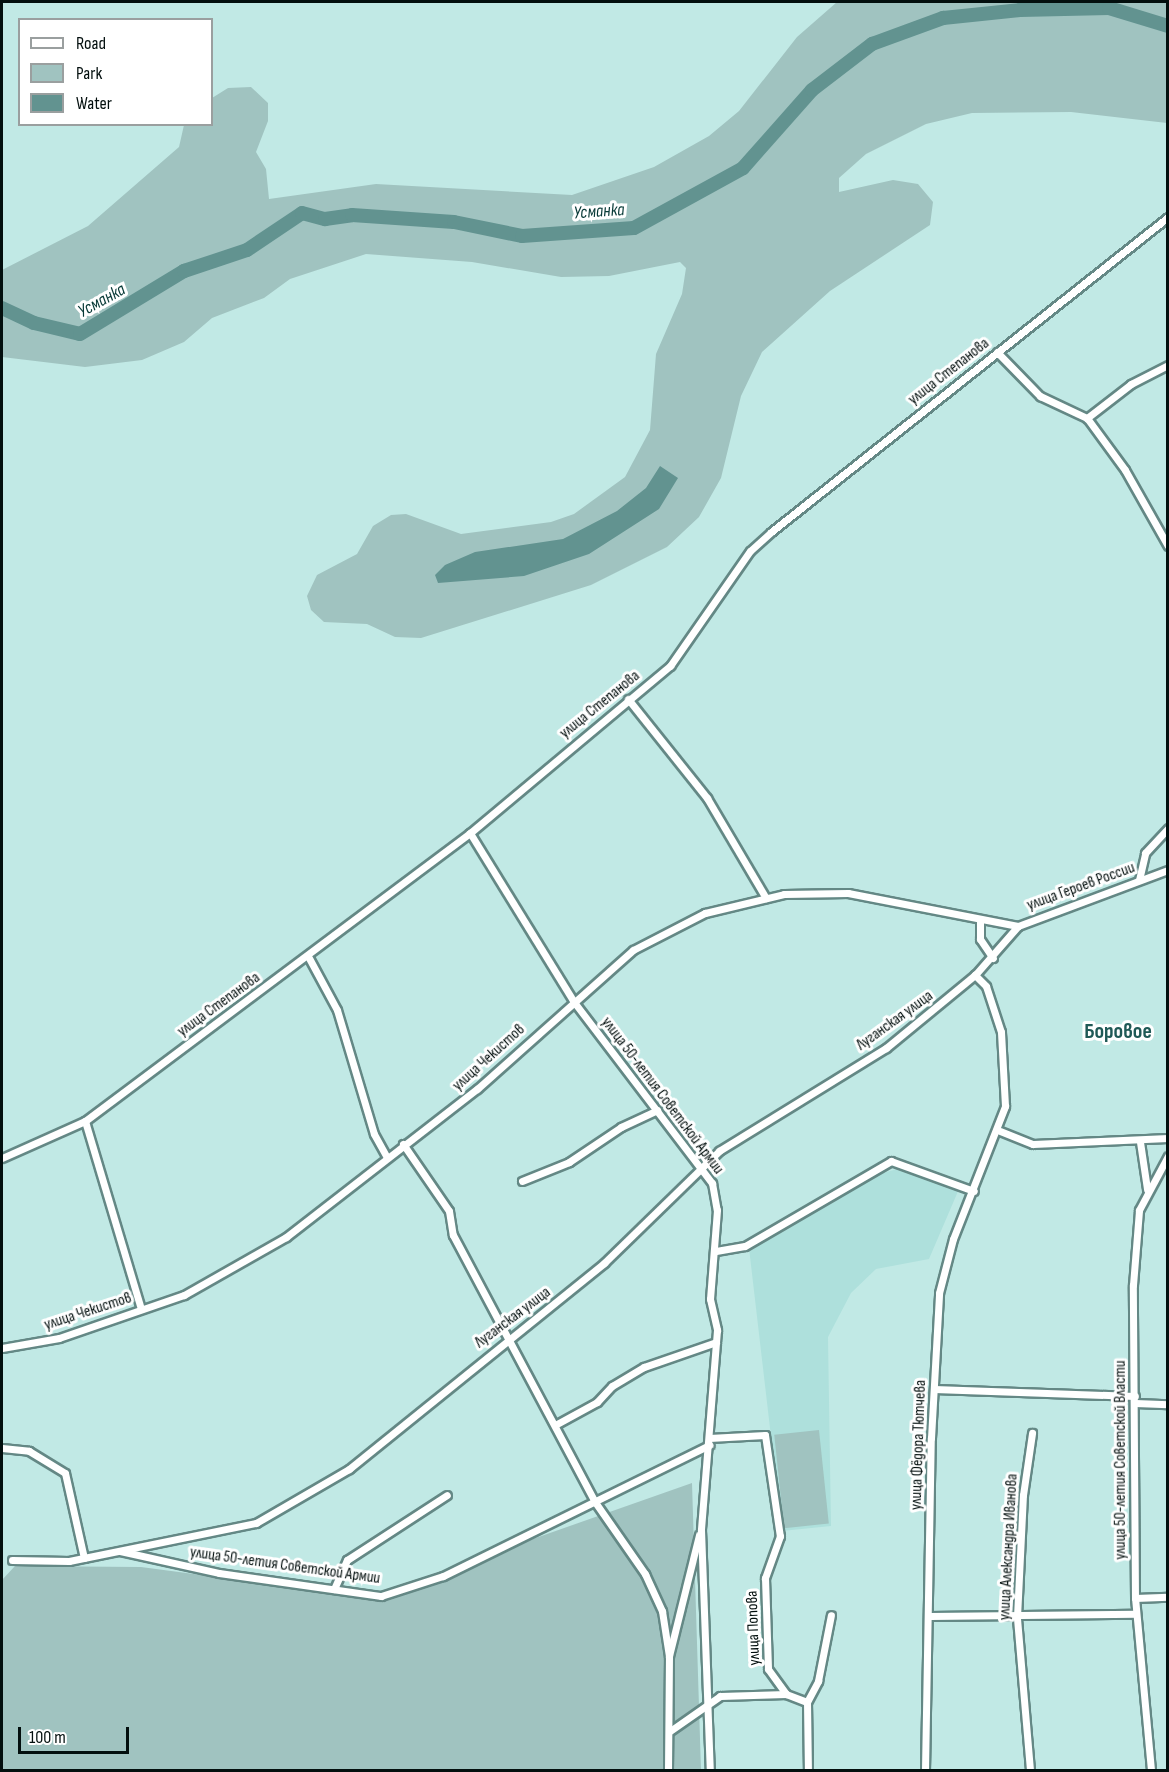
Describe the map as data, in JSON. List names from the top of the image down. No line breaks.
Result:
{"streets":{"street":["улица Степанова","улица Героев России","Луганская улица","улица Чекистов","улица 50-летия Советской Армии","улица Фёдора Тютчева","улица 50-летия Советской Власти","улица Александра Иванова","улица Попова"]},"crossings":[["улица Степанова","улица 50-летия Советской Армии"],["улица Героев России","Луганская улица"],["улица Героев России","улица Чекистов"],["Луганская улица","улица 50-летия Советской Армии"],["улица Чекистов","улица 50-летия Советской Армии"],["улица 50-летия Советской Армии","улица Попова"]],"districts":["Боровое"],"water":["Усманка"],"legend":["Road","Park","Water"],"scale_bar":"100 m"}
